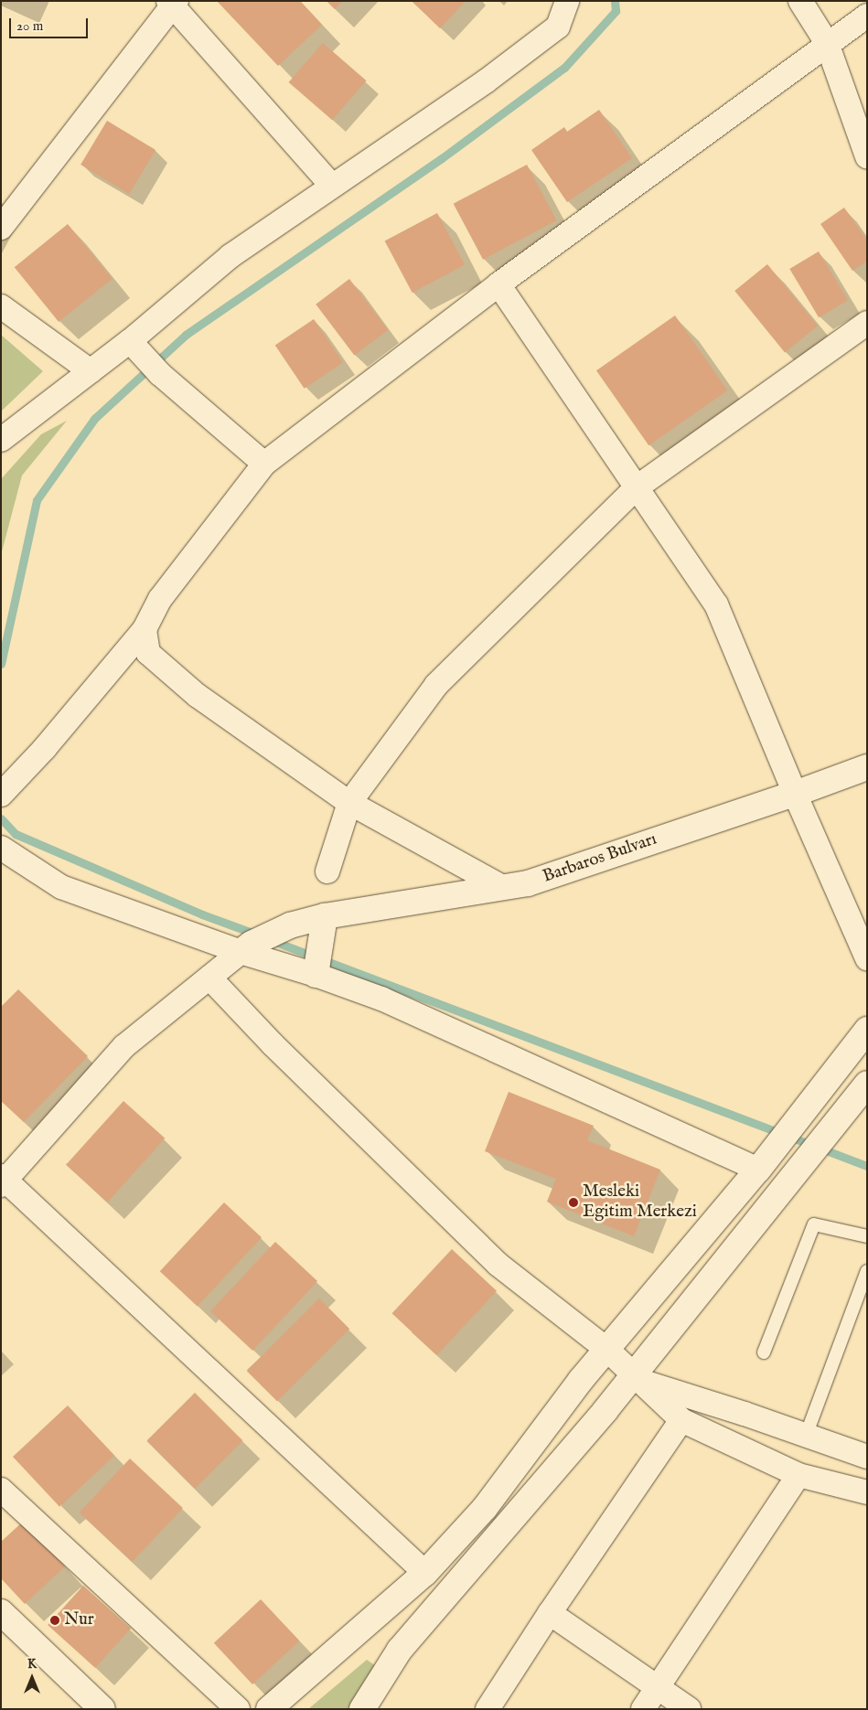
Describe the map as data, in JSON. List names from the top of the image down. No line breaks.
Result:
{"streets":{"street":["Barbaros Bulvarı"]},"places":["Mesleki Egitim Merkezi","Nur"],"scale_bar":"20 m","north":"top"}
